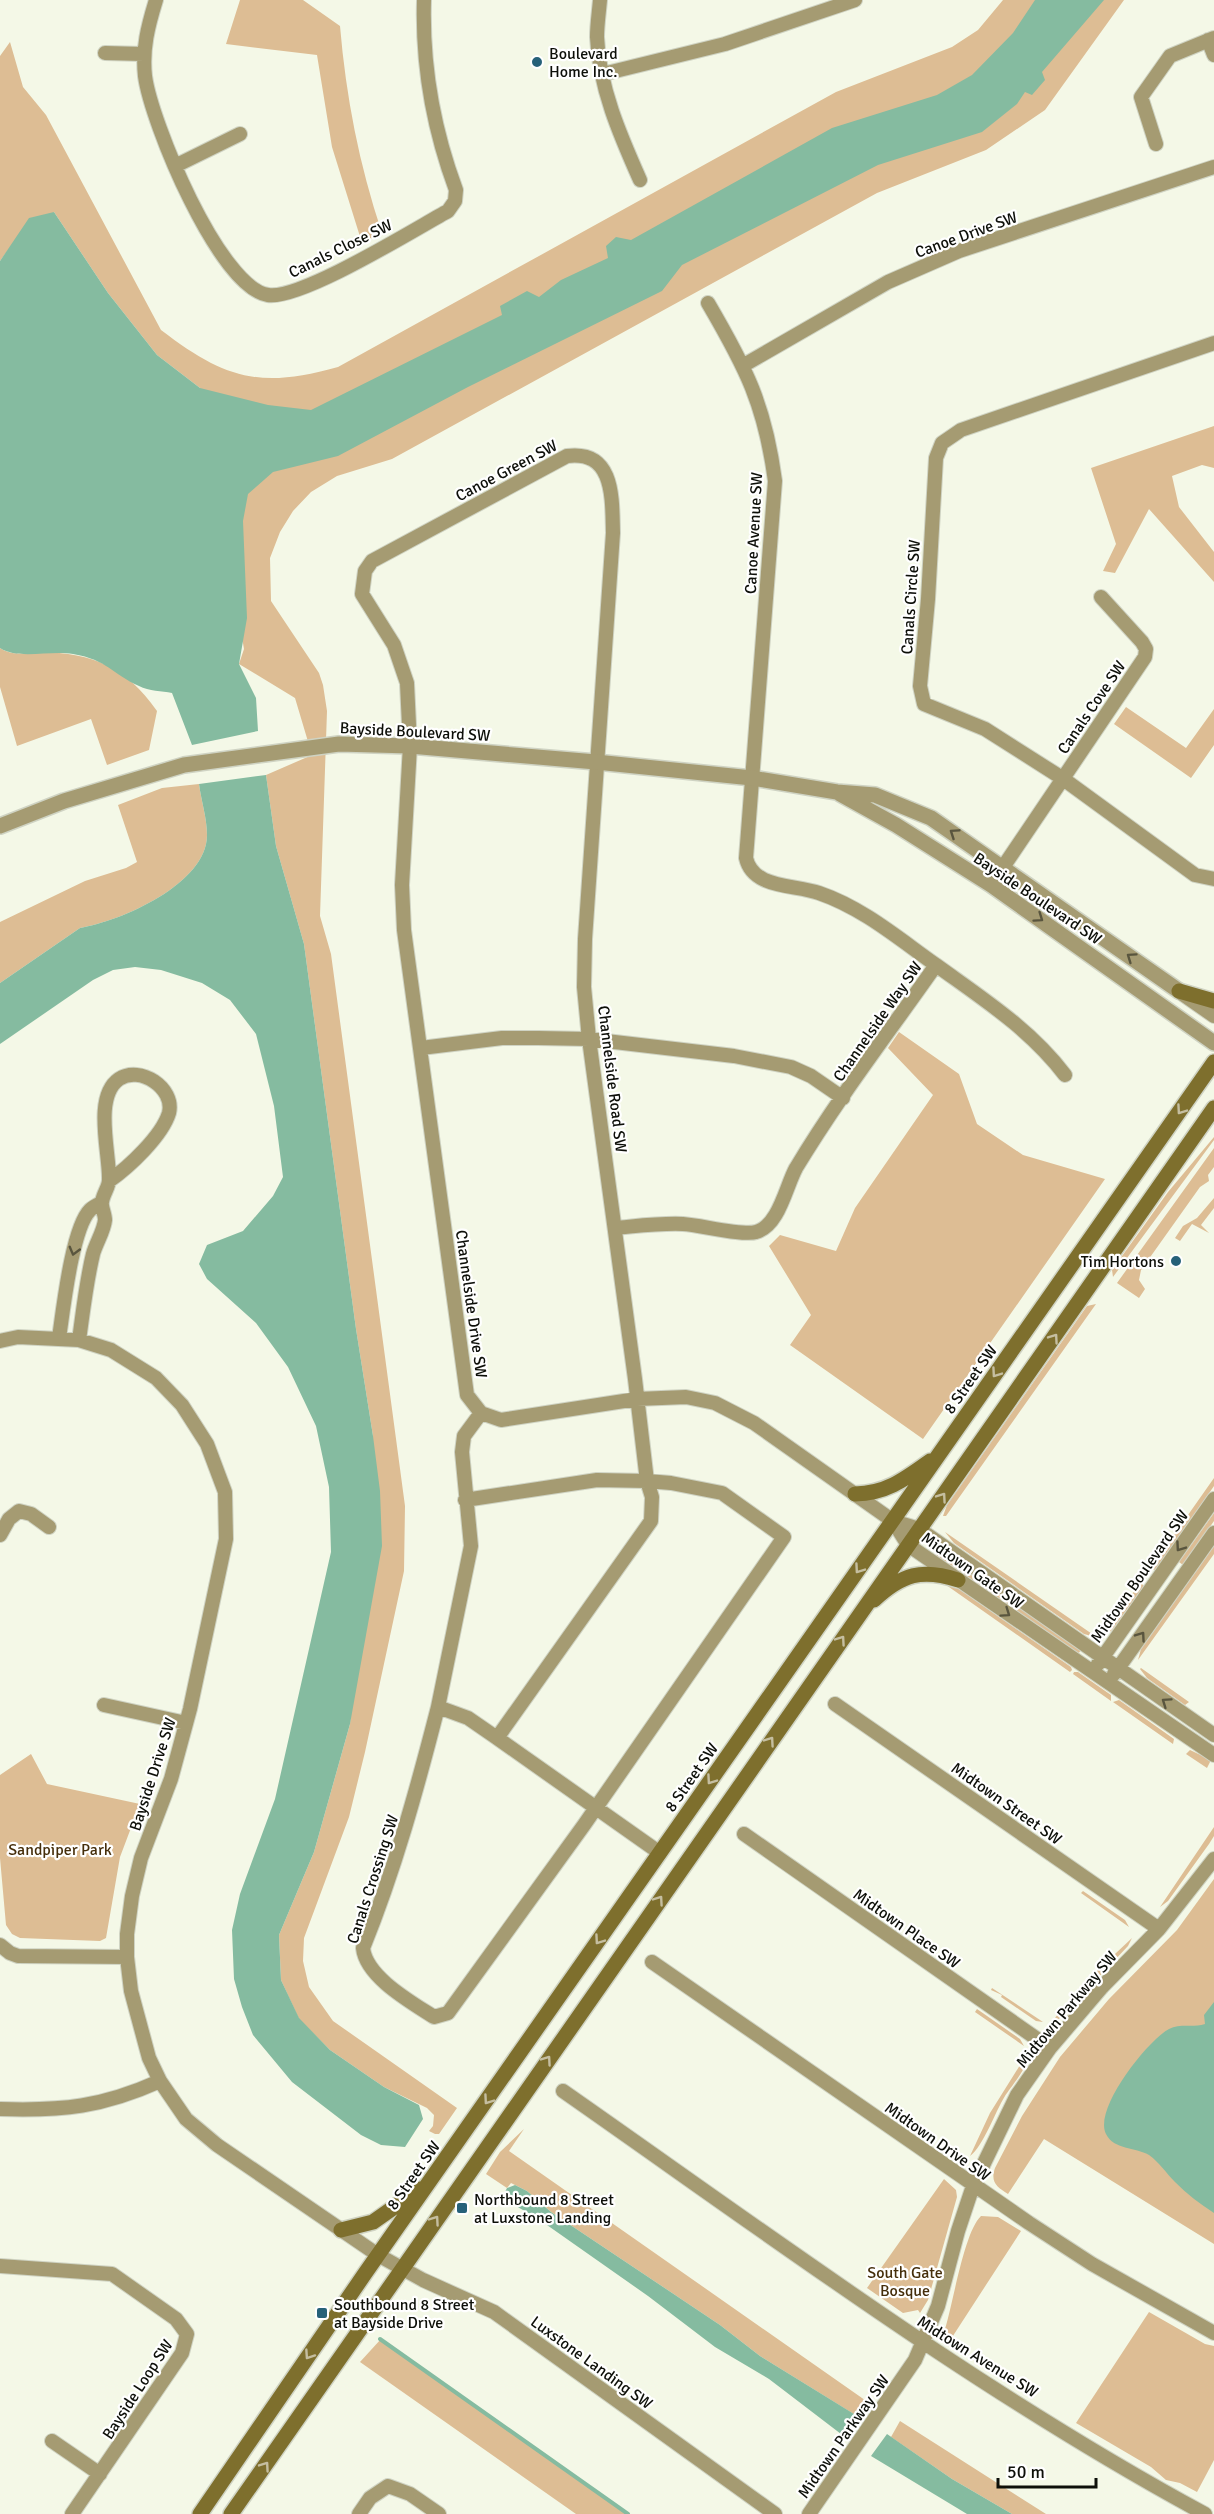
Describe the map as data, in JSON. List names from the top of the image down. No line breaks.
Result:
{"streets":{"main road":["8 Street SW"],"street":["Canoe Drive SW","Canals Close SW","Canoe Green SW","Canoe Avenue SW","Canals Circle SW","Canals Cove SW","Bayside Boulevard SW","Channelside Way SW","Channelside Road SW","Channelside Drive SW","Midtown Gate SW","Midtown Boulevard SW","Bayside Drive SW","Midtown Street SW","Canals Crossing SW","Midtown Place SW","Midtown Parkway SW","Midtown Drive SW","Midtown Avenue SW","Luxstone Landing SW","Bayside Loop SW"]},"crossings":[["Canoe Drive SW","Canoe Avenue SW"],["Canoe Green SW","Bayside Boulevard SW"],["Canoe Green SW","Channelside Road SW"],["Canoe Green SW","Channelside Drive SW"],["Canoe Avenue SW","Bayside Boulevard SW"],["Canoe Avenue SW","Channelside Way SW"],["Canals Circle SW","Canals Cove SW"],["Bayside Boulevard SW","Channelside Way SW"],["Bayside Boulevard SW","Channelside Road SW"],["Bayside Boulevard SW","Channelside Drive SW"],["Channelside Way SW","Channelside Road SW"],["Channelside Drive SW","Canals Crossing SW"],["8 Street SW","Midtown Gate SW"],["8 Street SW","Bayside Drive SW"],["8 Street SW","Luxstone Landing SW"],["Midtown Gate SW","Midtown Boulevard SW"],["Bayside Drive SW","Luxstone Landing SW"],["Midtown Street SW","Midtown Parkway SW"],["Midtown Place SW","Midtown Parkway SW"],["Midtown Parkway SW","Midtown Drive SW"],["Midtown Parkway SW","Midtown Avenue SW"]],"parks":["Sandpiper Park","South Gate Bosque"],"places":{"other":["Boulevard Home Inc.","Tim Hortons"],"transit":["Northbound 8 Street at Luxstone Landing","Southbound 8 Street at Bayside Drive"]},"scale_bar":"50 m"}
